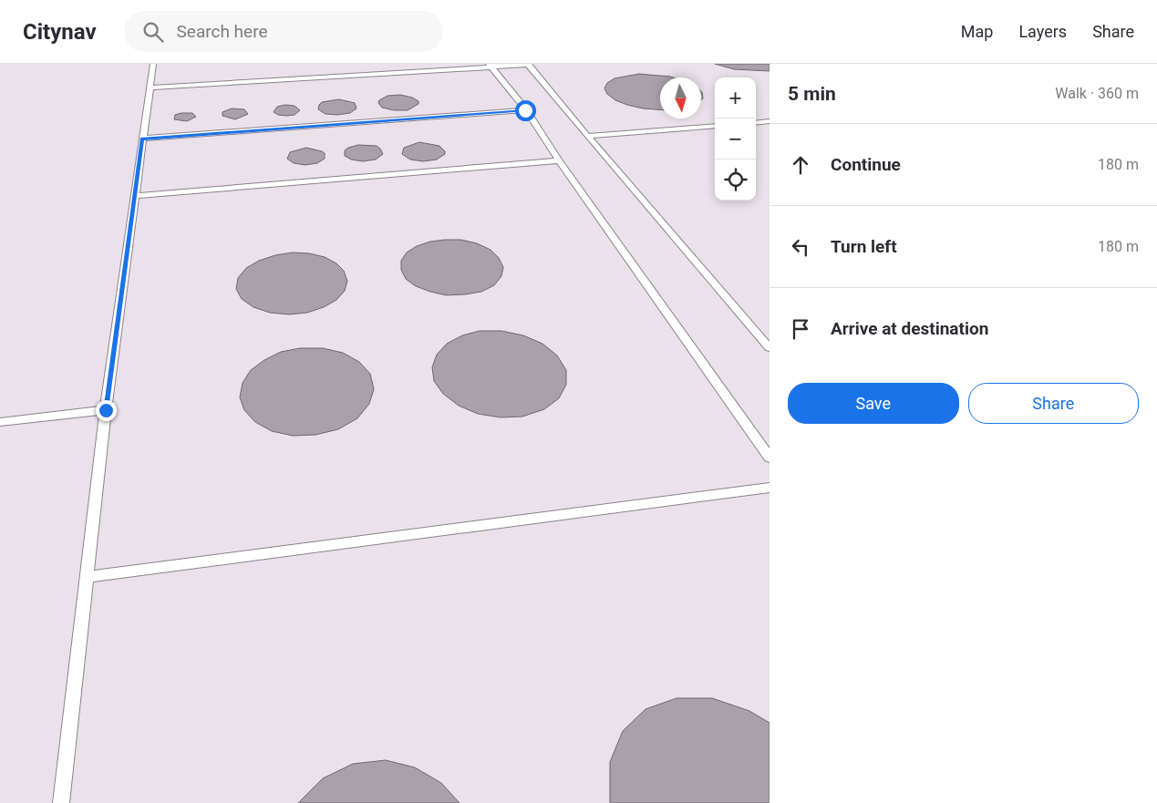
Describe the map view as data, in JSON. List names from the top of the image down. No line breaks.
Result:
{"north":"bottom","page":{"header":"Citynav","search":"Search here","nav":["Map","Layers","Share"],"heading":["5 min","Walk · 360 m"],"map_buttons":["+","−"],"list":[["Continue","180 m"],["Turn left","180 m"],"Arrive at destination"],"buttons":["Save","Share"]}}
